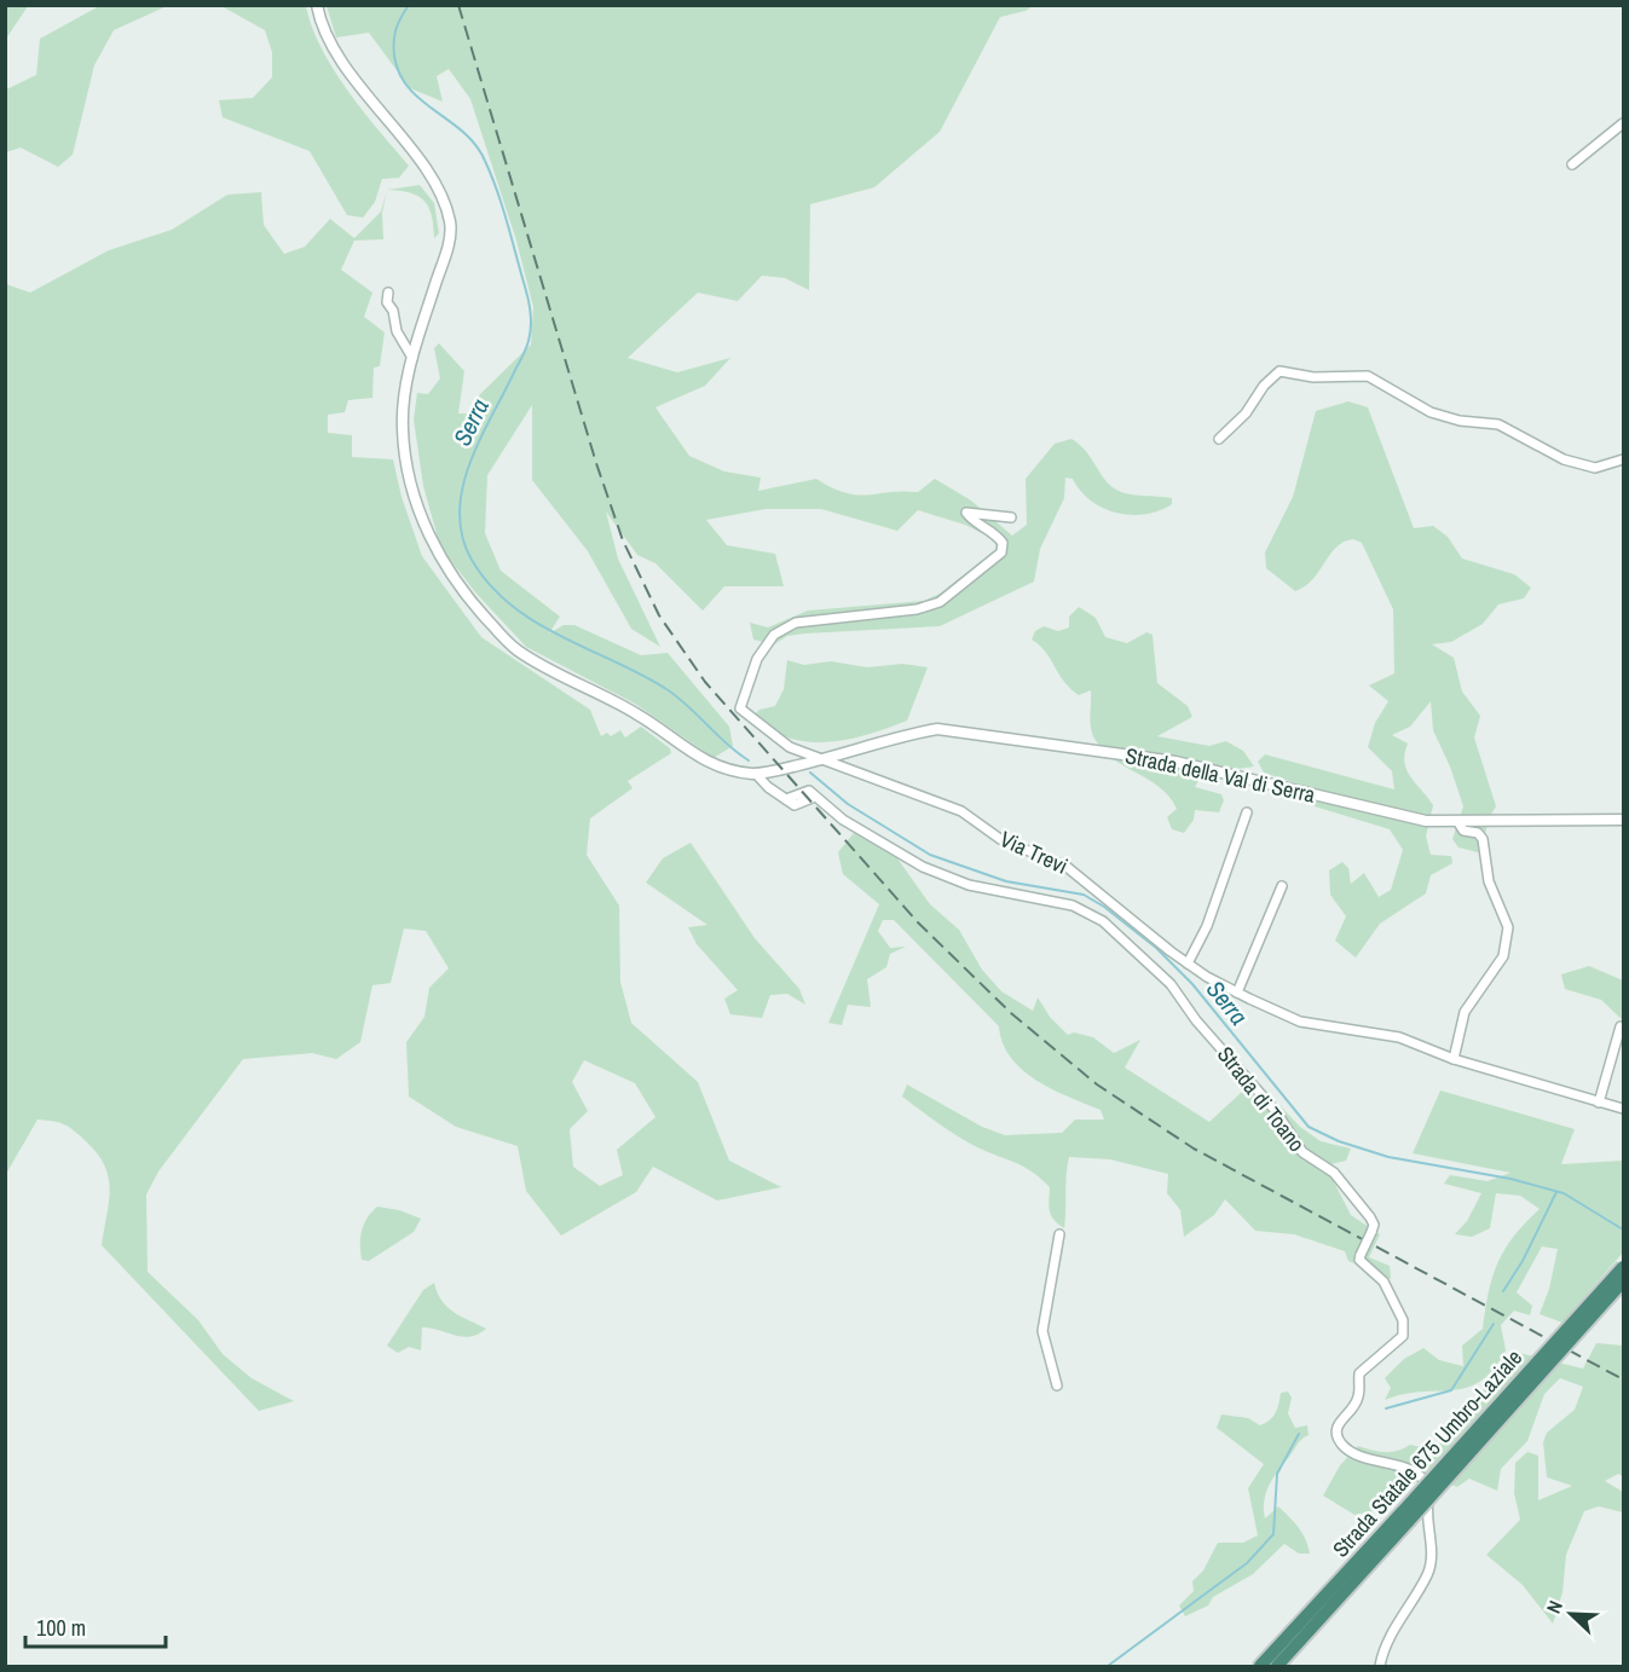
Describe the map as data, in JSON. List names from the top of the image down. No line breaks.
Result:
{"streets":{"highway":["Strada Statale 675 Umbro-Laziale"],"street":["Strada della Val di Serra","Via Trevi","Strada di Toano"]},"crossings":[["Strada della Val di Serra","Via Trevi"],["Strada della Val di Serra","Strada di Toano"]],"water":["Serra"],"scale_bar":"100 m","north":"top left"}
